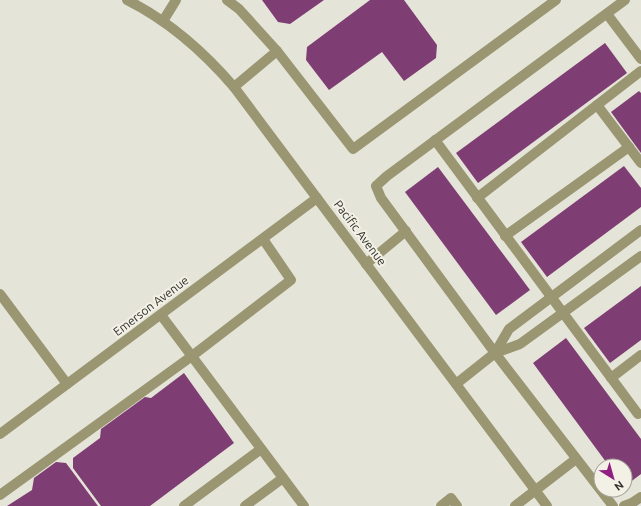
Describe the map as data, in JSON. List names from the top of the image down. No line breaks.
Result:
{"streets":{"street":["Pacific Avenue","Emerson Avenue"]},"crossings":[["Pacific Avenue","Emerson Avenue"]],"north":"bottom right"}
